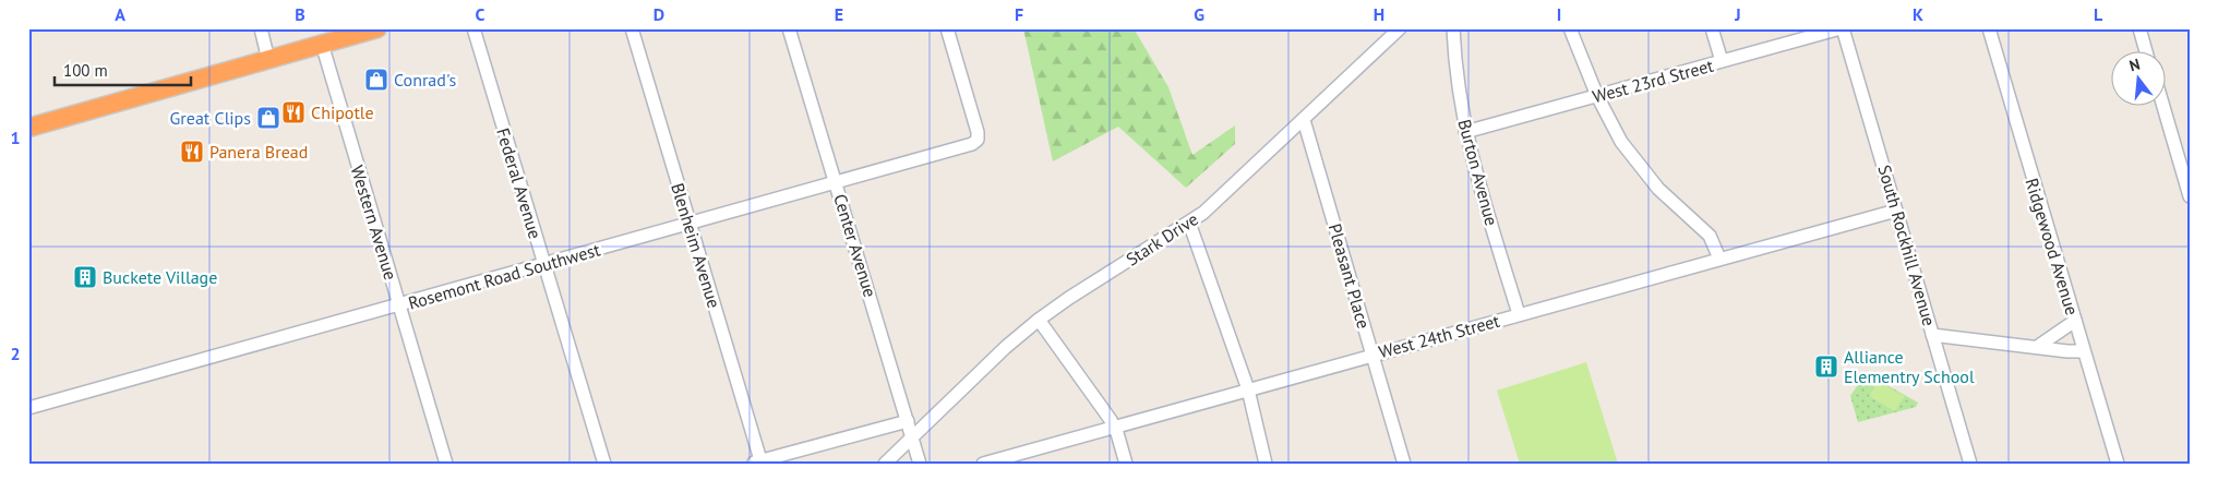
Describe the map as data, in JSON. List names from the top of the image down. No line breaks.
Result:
{"streets":{"street":["West 23rd Street","Burton Avenue","Federal Avenue","Western Avenue","Stark Drive","Blenheim Avenue","Center Avenue","South Rockhill Avenue","Ridgewood Avenue","Rosemont Road Southwest","Pleasant Place","West 24th Street"]},"crossings":[["West 23rd Street","Burton Avenue"],["West 23rd Street","South Rockhill Avenue"],["Burton Avenue","West 24th Street"],["Federal Avenue","Rosemont Road Southwest"],["Western Avenue","Rosemont Road Southwest"],["Stark Drive","Center Avenue"],["Stark Drive","Pleasant Place"],["Blenheim Avenue","Rosemont Road Southwest"],["Center Avenue","Rosemont Road Southwest"],["South Rockhill Avenue","West 24th Street"],["Pleasant Place","West 24th Street"]],"places":{"shop":["Conrad's","Great Clips"],"restaurant":["Chipotle","Panera Bread"],"building":["Buckete Village","Alliance Elementry School"]},"scale_bar":"100 m","north":"top","grid":{"columns":["A","B","C","D","E","F","G","H","I","J","K","L"],"rows":["1","2"]}}
